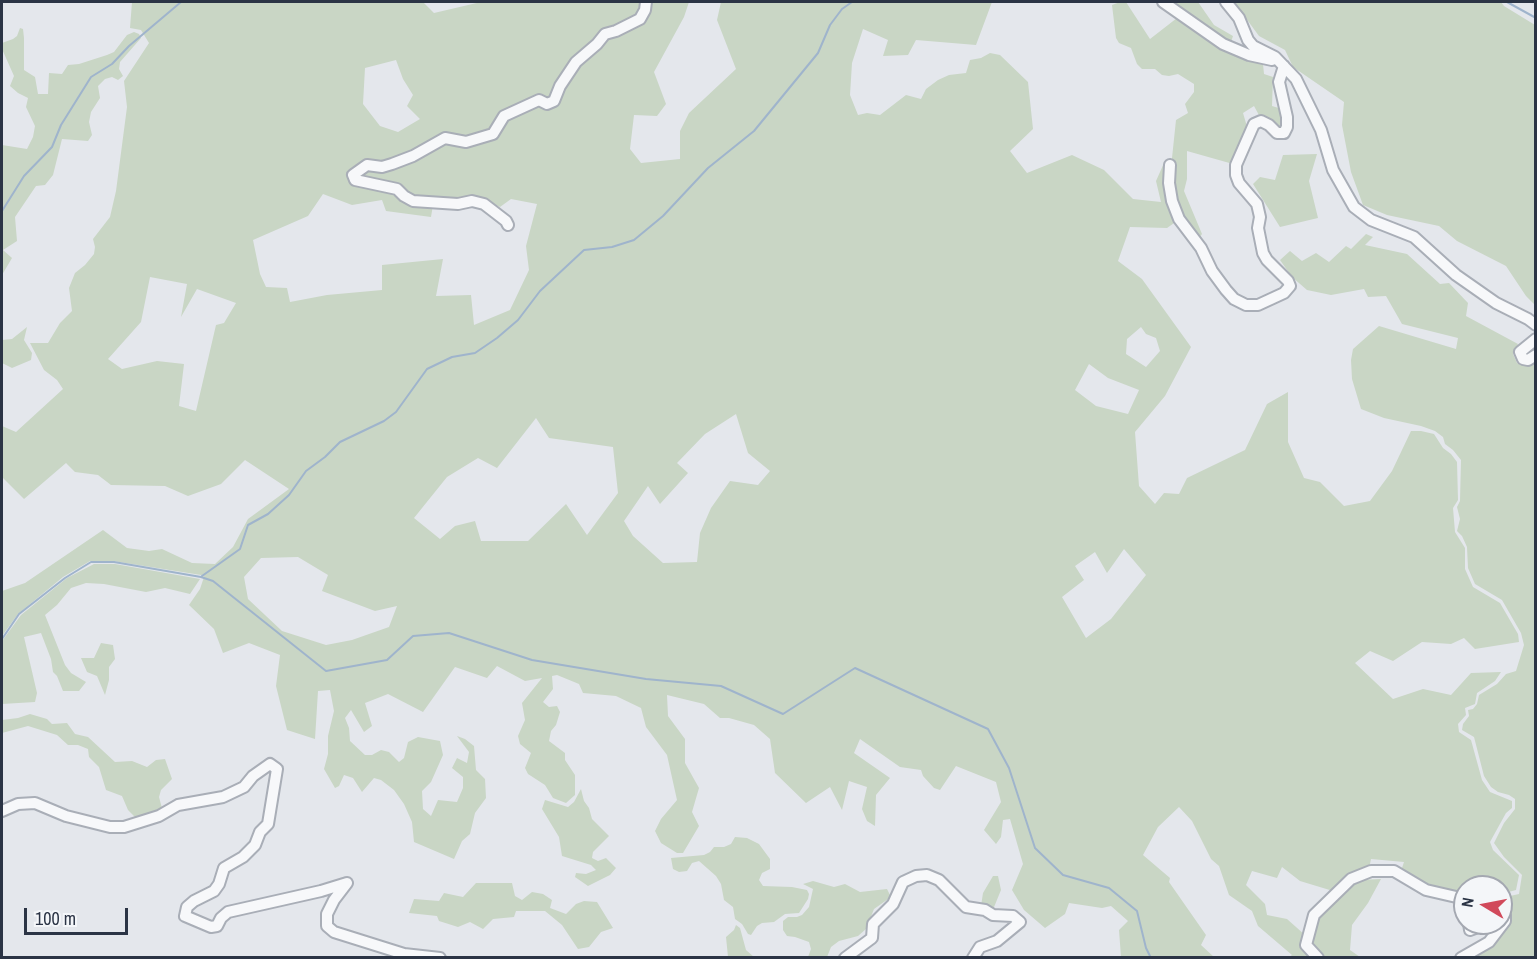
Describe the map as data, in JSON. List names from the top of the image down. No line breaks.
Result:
{"scale_bar":"100 m","north":"left"}
